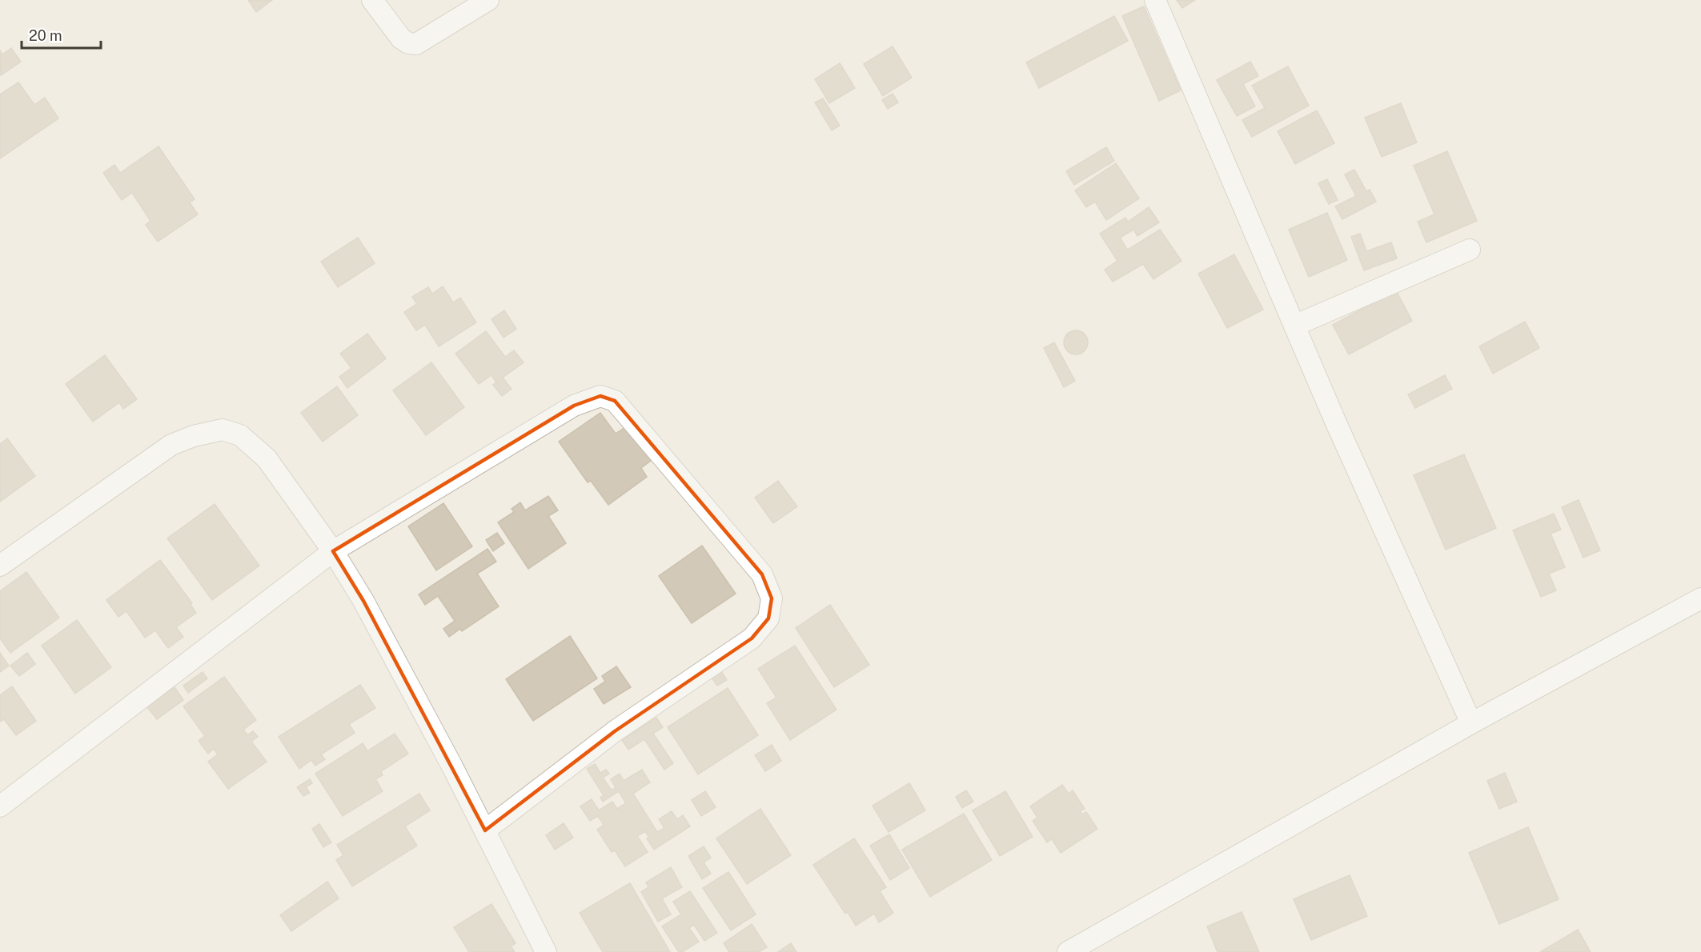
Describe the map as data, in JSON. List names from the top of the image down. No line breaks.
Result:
{"scale_bar":"20 m"}
